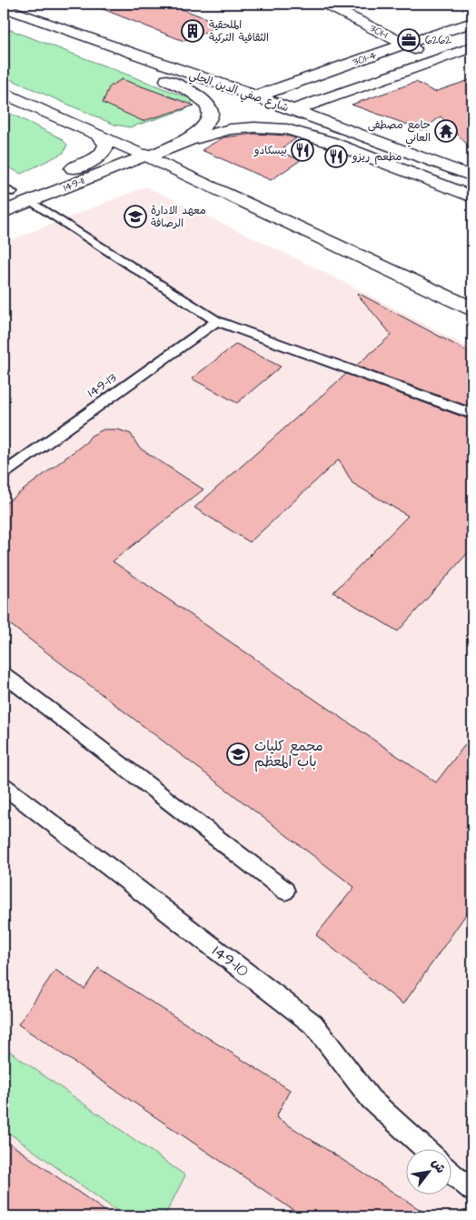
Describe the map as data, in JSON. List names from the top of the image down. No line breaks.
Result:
{"streets":{"main road":["301-1","301-4","شارع صفي الدين الحلي","149-11"],"lane":["149-13","149-10"]},"crossings":[["301-1","301-4"],["301-4","شارع صفي الدين الحلي"],["شارع صفي الدين الحلي","149-11"]],"places":{"building":["الملحقية الثقافية التركية"],"office":["6262"],"temple":["جامع مصطفى العاني"],"restaurant":["بيسكادو","مطعم ريزو"],"school or university":["معهد الادارة الرصافة","مجمع كليات باب المعظم"]},"north":"top right"}
